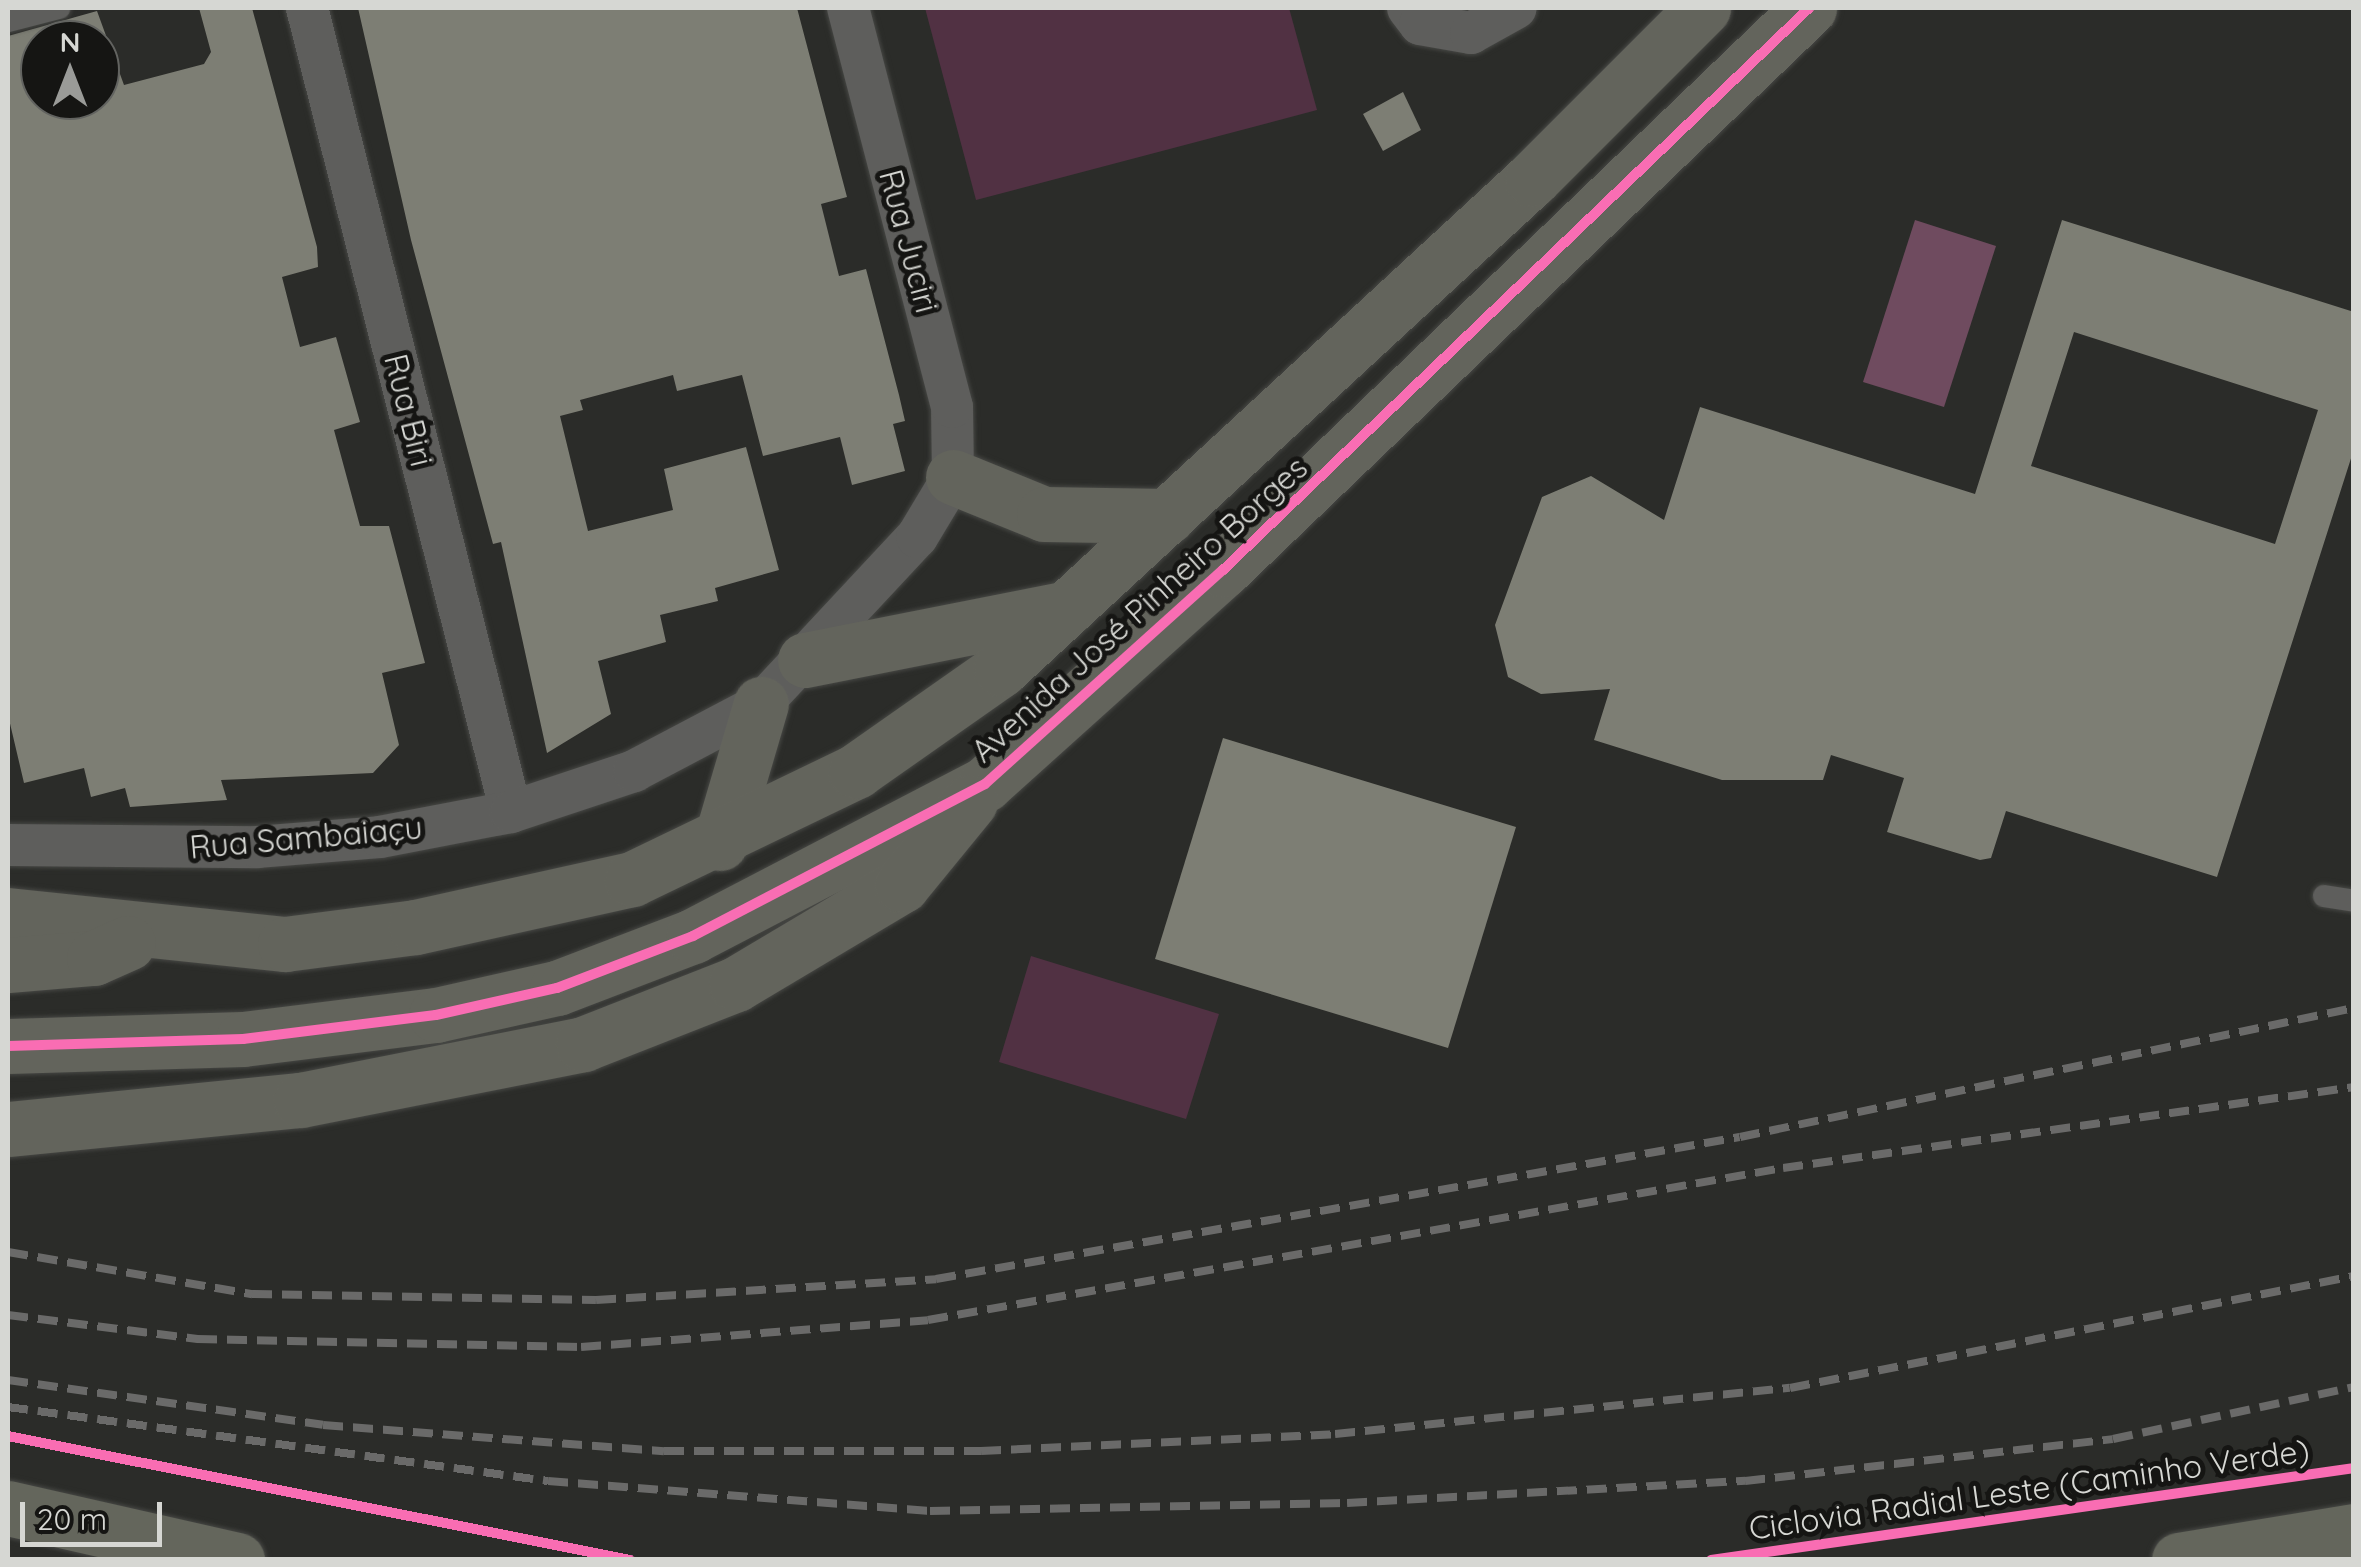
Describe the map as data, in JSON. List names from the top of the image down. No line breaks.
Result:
{"streets":{"main road":["Avenida José Pinheiro Borges"],"street":["Rua Juciri","Rua Biri","Rua Sambaiaçu"],"cycle path":["Ciclovia Radial Leste (Caminho Verde)"]},"crossings":[["Rua Juciri","Rua Sambaiaçu"],["Rua Biri","Rua Sambaiaçu"]],"scale_bar":"20 m","north":"top"}
